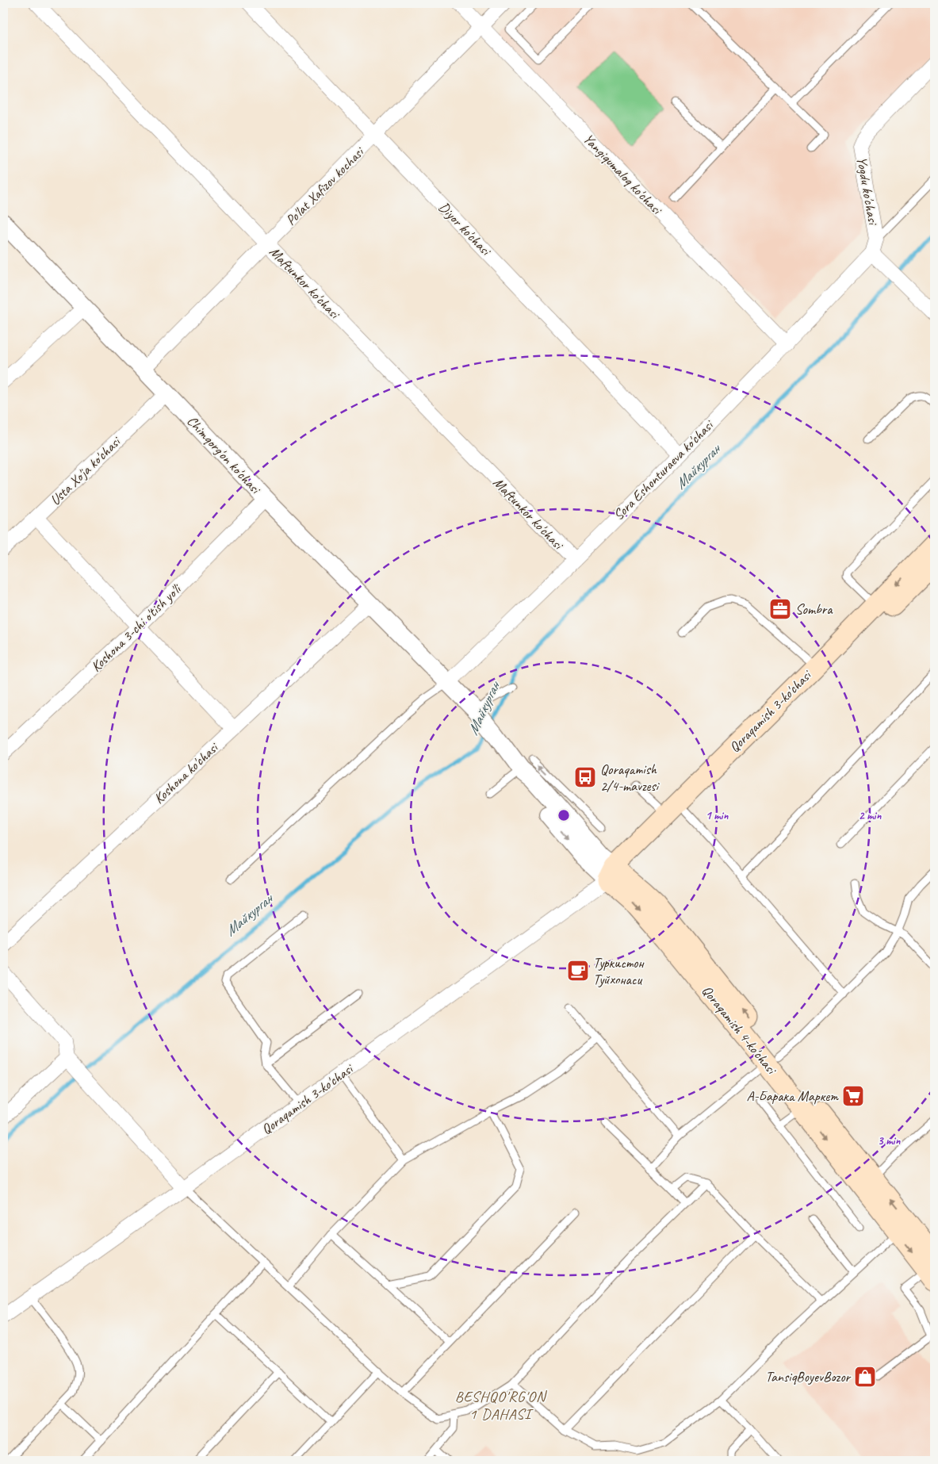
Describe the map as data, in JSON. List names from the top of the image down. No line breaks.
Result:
{"streets":{"main road":["Qoraqamish 3-ko'chasi","Qoraqamish 4-ko'chasi"],"street":["Yangiqumaloq ko'chasi","Po'lat Xafizov kochasi","Yogdu ko'chasi","Diyor ko'chasi","Maftunkor ko'chasi","Chimqorg'on ko'chasi","Sora Eshonturaeva ko'chasi","Usta Xo'ja ko'chasi","Koshona 3-chi o'tish yo'li","Koshona ko'chasi"]},"crossings":[["Yangiqumaloq ko'chasi","Po'lat Xafizov kochasi"],["Yangiqumaloq ko'chasi","Sora Eshonturaeva ko'chasi"],["Po'lat Xafizov kochasi","Diyor ko'chasi"],["Po'lat Xafizov kochasi","Maftunkor ko'chasi"],["Po'lat Xafizov kochasi","Chimqorg'on ko'chasi"],["Yogdu ko'chasi","Sora Eshonturaeva ko'chasi"],["Diyor ko'chasi","Sora Eshonturaeva ko'chasi"],["Maftunkor ko'chasi","Sora Eshonturaeva ko'chasi"],["Chimqorg'on ko'chasi","Sora Eshonturaeva ko'chasi"],["Chimqorg'on ko'chasi","Usta Xo'ja ko'chasi"],["Chimqorg'on ko'chasi","Koshona 3-chi o'tish yo'li"],["Chimqorg'on ko'chasi","Qoraqamish 3-ko'chasi"],["Chimqorg'on ko'chasi","Koshona ko'chasi"],["Chimqorg'on ko'chasi","Qoraqamish 4-ko'chasi"],["Qoraqamish 3-ko'chasi","Qoraqamish 4-ko'chasi"]],"districts":["BESHQO'RG'ON 1 DAHASI"],"water":["Майкурган"],"places":{"office":["Sombra"],"bus stop":["Qoraqamish 2/4-mavzesi"],"cafe":["Туркистон Туйхонаси"],"supermarket":["А-Барака Маркет"],"shop":["TansiqBoyevBozor"]},"rings":["1 min","2 min","3 min"]}
